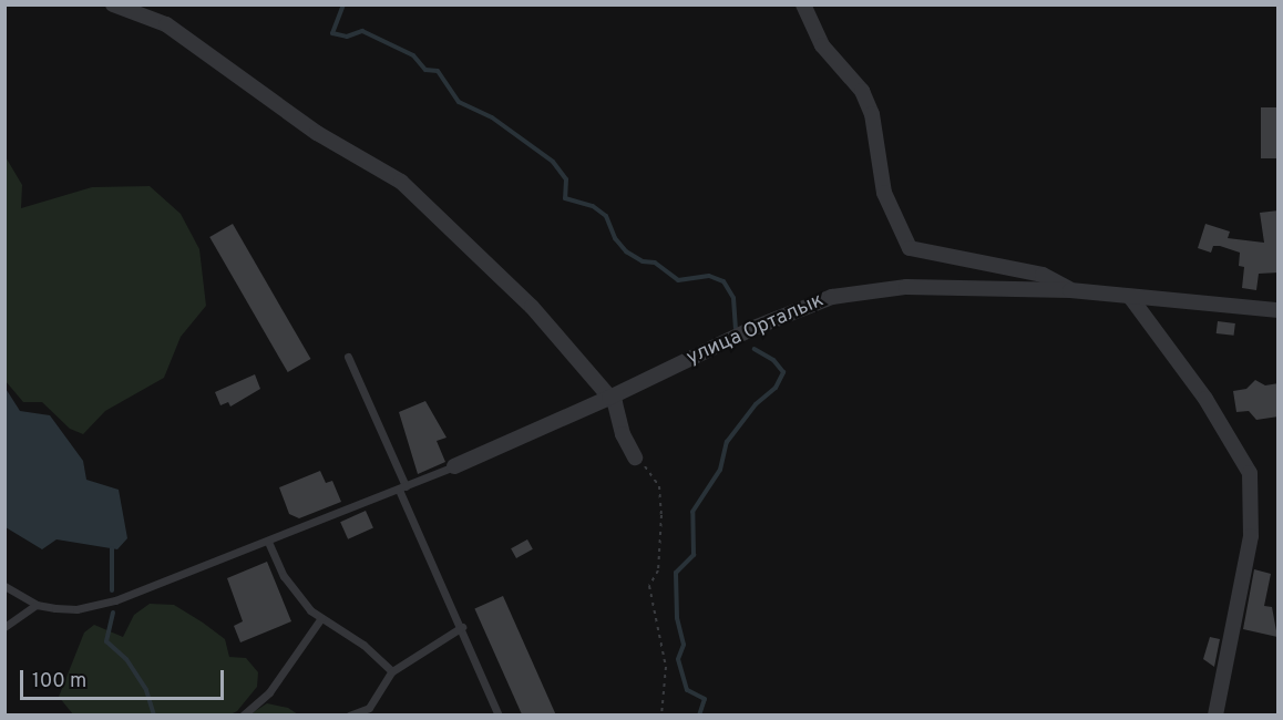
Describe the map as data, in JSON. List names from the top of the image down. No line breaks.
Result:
{"streets":{"street":["улица Орталык"]},"scale_bar":"100 m"}
